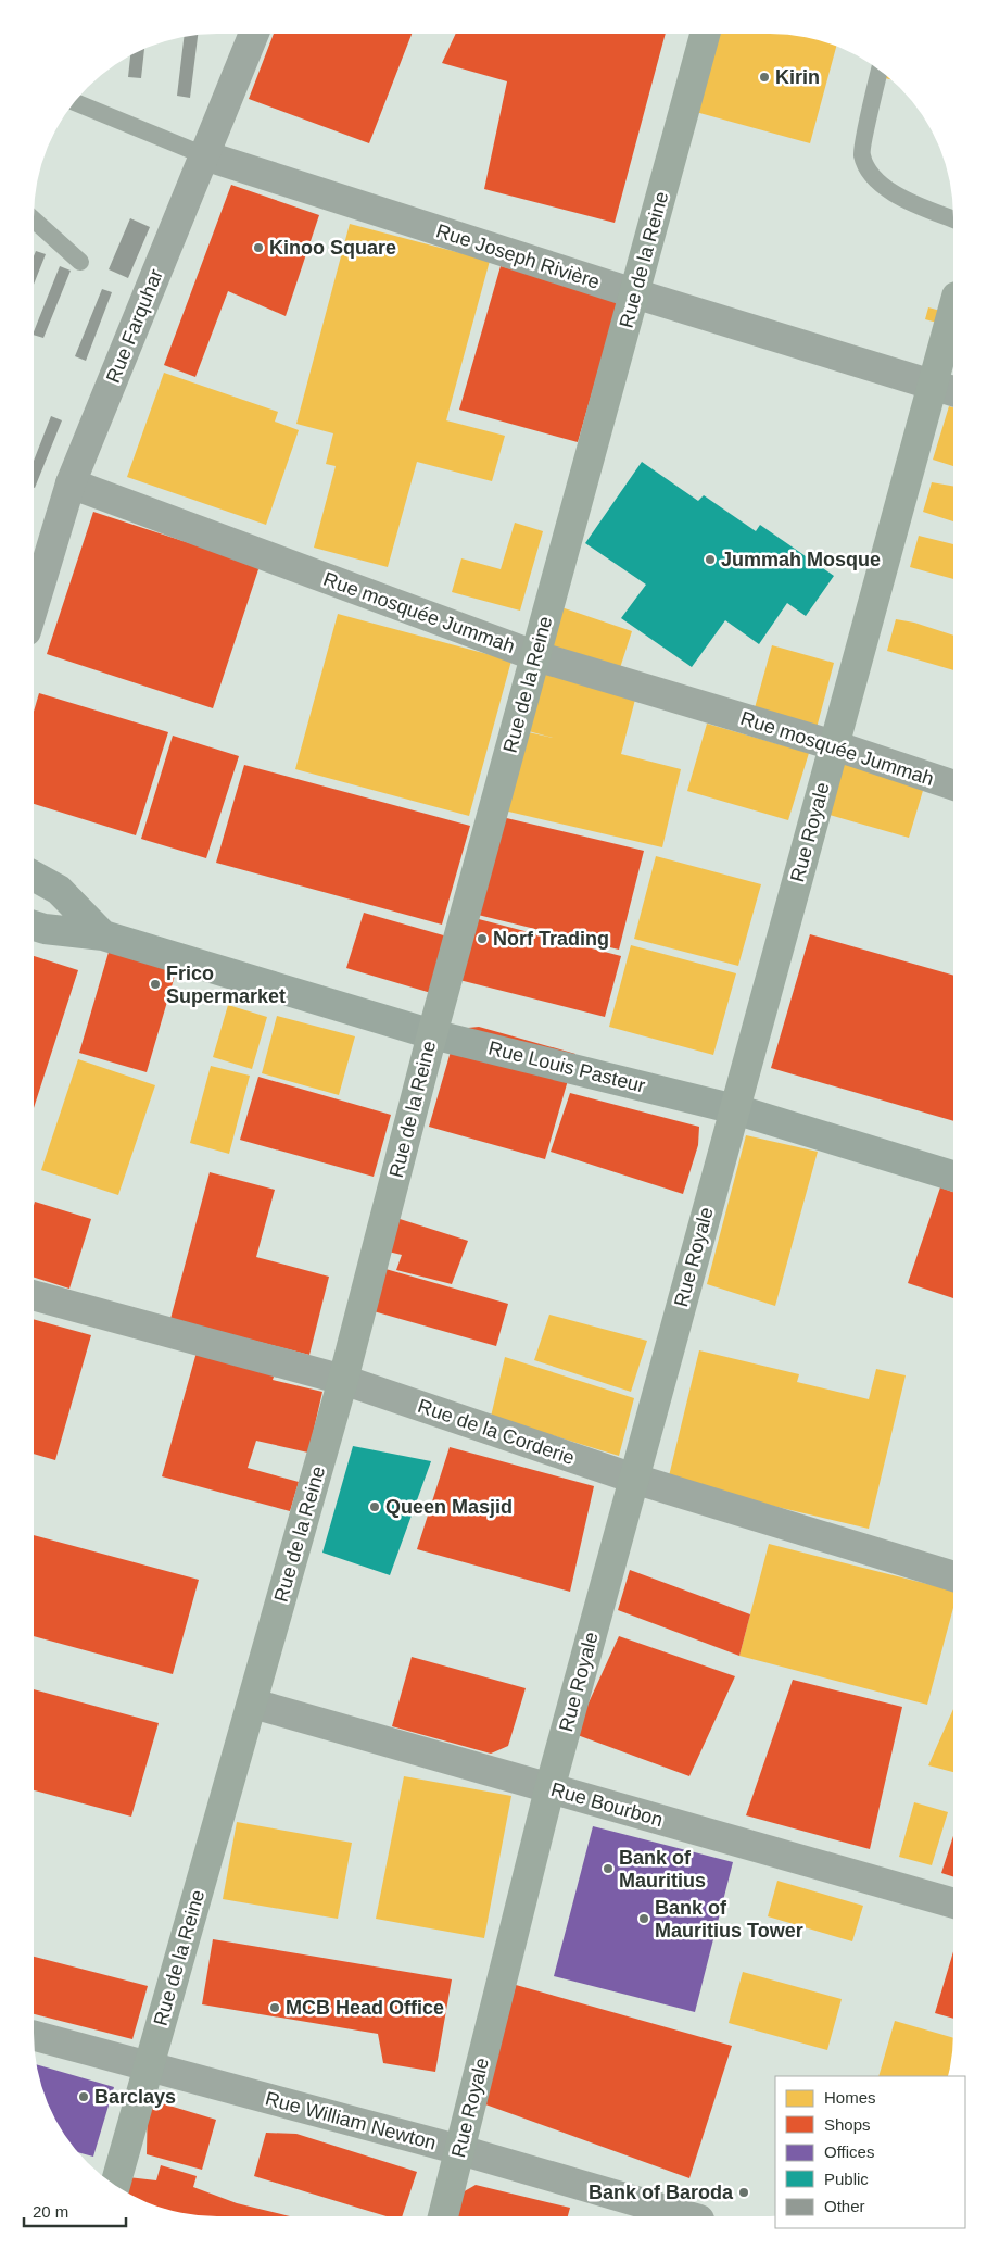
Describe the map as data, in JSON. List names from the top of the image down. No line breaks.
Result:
{"streets":{"main road":["Rue de la Reine","Rue Royale","Rue Louis Pasteur"],"street":["Rue Joseph Rivière","Rue Farquhar","Rue mosquée Jummah","Rue de la Corderie","Rue Bourbon","Rue William Newton"]},"crossings":[["Rue Joseph Rivière","Rue de la Reine"],["Rue Joseph Rivière","Rue Farquhar"],["Rue Joseph Rivière","Rue Royale"],["Rue de la Reine","Rue mosquée Jummah"],["Rue de la Reine","Rue Louis Pasteur"],["Rue de la Reine","Rue de la Corderie"],["Rue de la Reine","Rue Bourbon"],["Rue de la Reine","Rue William Newton"],["Rue Farquhar","Rue mosquée Jummah"],["Rue mosquée Jummah","Rue Royale"],["Rue Royale","Rue Louis Pasteur"],["Rue Royale","Rue de la Corderie"],["Rue Royale","Rue Bourbon"],["Rue Royale","Rue William Newton"]],"places":["Kirin","Kinoo Square","Jummah Mosque","Norf Trading","Frico Supermarket","Queen Masjid","Bank of Mauritius","Bank of Mauritius Tower","MCB Head Office","Barclays","Bank of Baroda"],"legend":["Homes","Shops","Offices","Public","Other"],"scale_bar":"20 m"}
